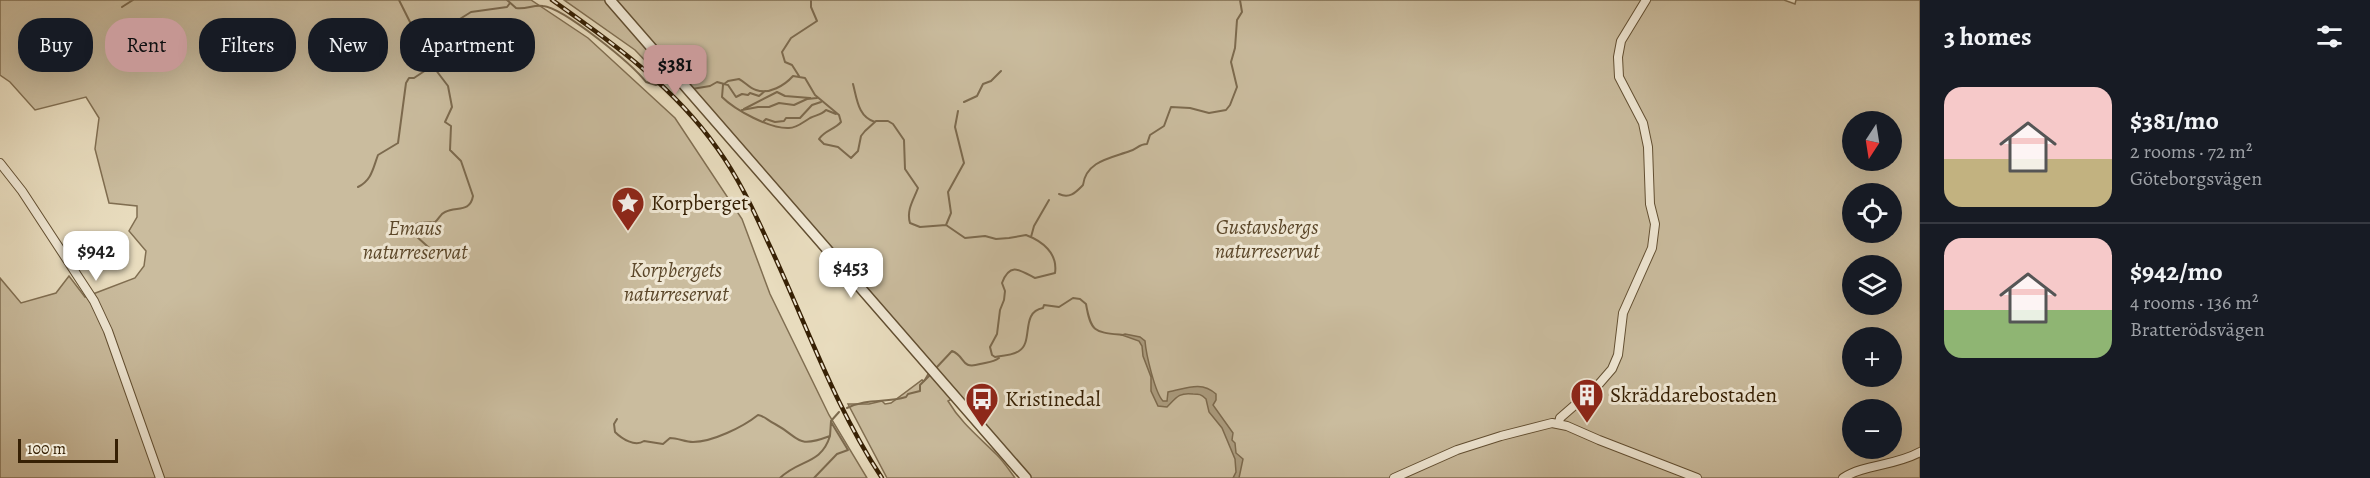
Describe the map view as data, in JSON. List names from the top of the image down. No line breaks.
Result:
{"parks":["Gustavsbergs naturreservat","Emaus naturreservat","Korpbergets naturreservat"],"places":{"place":["Korpberget"],"building":["Skräddarebostaden"],"bus stop":["Kristinedal"]},"scale_bar":"100 m","north":"bottom","page":{"heading":"3 homes","chip":["Buy","Rent","Filters","New","Apartment"],"price":["$381","$942","$453"],"list":[{"name":"$381/mo","note":"2 rooms · 72 m² · Göteborgsvägen"},{"name":"$942/mo","note":"4 rooms · 136 m² · Bratterödsvägen"}],"map_buttons":["+","−"],"scale":"100 m"}}
